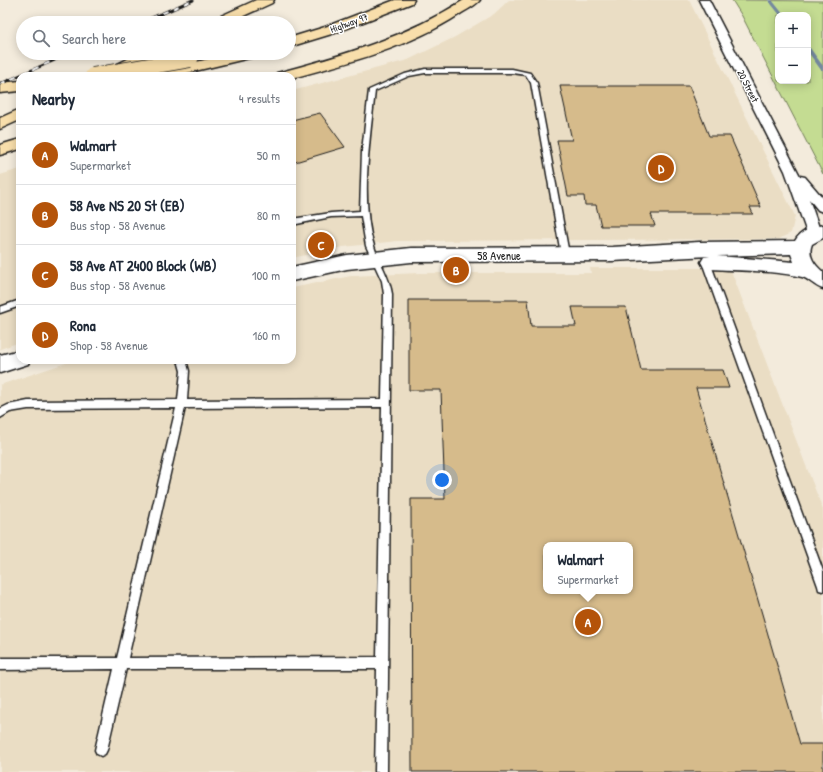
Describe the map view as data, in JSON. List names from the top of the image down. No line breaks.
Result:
{"streets":{"highway":["Highway 97"],"street":["20 Street","58 Avenue"]},"page":{"map_buttons":["+","−"],"search":"Search here","heading":["Nearby","4 results"],"list":[{"mark":"A","name":"Walmart","note":"Supermarket","value":"50 m"},{"mark":"B","name":"58 Ave NS 20 St (EB)","note":"Bus stop · 58 Avenue","value":"80 m"},{"mark":"C","name":"58 Ave AT 2400 Block (WB)","note":"Bus stop · 58 Avenue","value":"100 m"},{"mark":"D","name":"Rona","note":"Shop · 58 Avenue","value":"160 m"}],"pins":["D","C","B","A"],"popup":["Walmart","Supermarket"]}}
